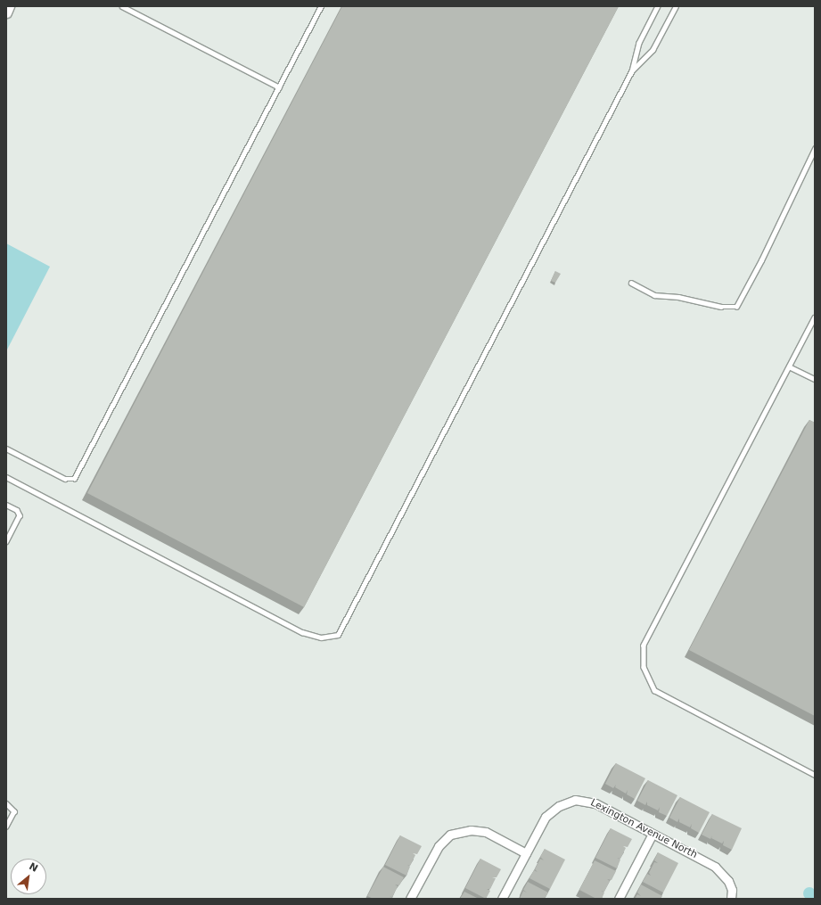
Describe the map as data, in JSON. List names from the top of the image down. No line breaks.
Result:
{"streets":{"street":["Lexington Avenue North"]},"north":"top right"}
